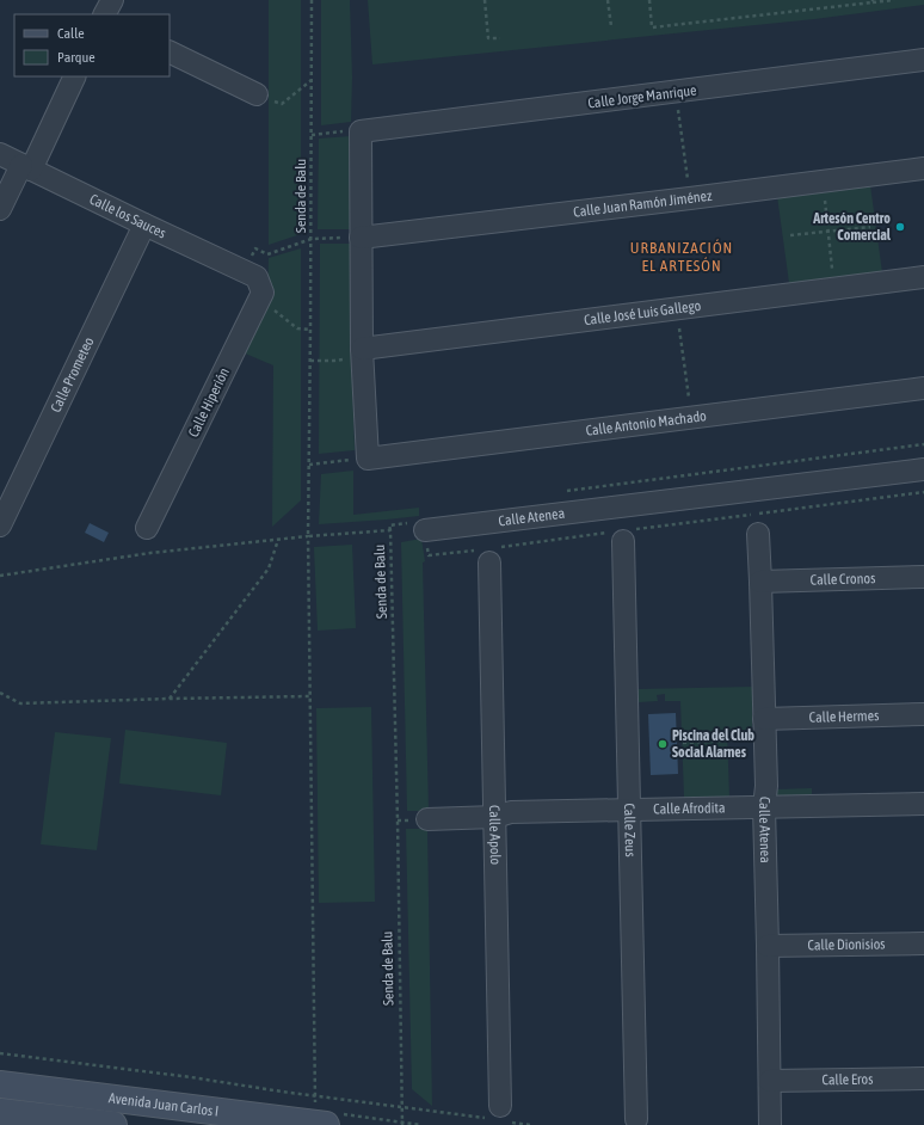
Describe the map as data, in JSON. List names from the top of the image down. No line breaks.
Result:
{"streets":{"main road":["Avenida Juan Carlos I"],"street":["Calle Jorge Manrique","Calle Juan Ramón Jiménez","Calle los Sauces","Calle José Luis Gallego","Calle Prometeo","Calle Hiperión","Calle Antonio Machado","Calle Atenea","Calle Cronos","Calle Hermes","Calle Afrodita","Calle Zeus","Calle Apolo","Calle Dionisios","Calle Eros"],"path":["Senda de Balu"]},"crossings":[["Calle los Sauces","Calle Prometeo"],["Calle Atenea","Calle Cronos"],["Calle Atenea","Calle Hermes"],["Calle Atenea","Calle Afrodita"],["Calle Atenea","Calle Dionisios"],["Calle Atenea","Calle Eros"],["Calle Afrodita","Calle Zeus"],["Calle Afrodita","Calle Apolo"]],"districts":["URBANIZACIÓN EL ARTESÓN"],"places":["Artesón Centro Comercial","Piscina del Club Social Alarnes"],"legend":["Calle","Parque"]}
